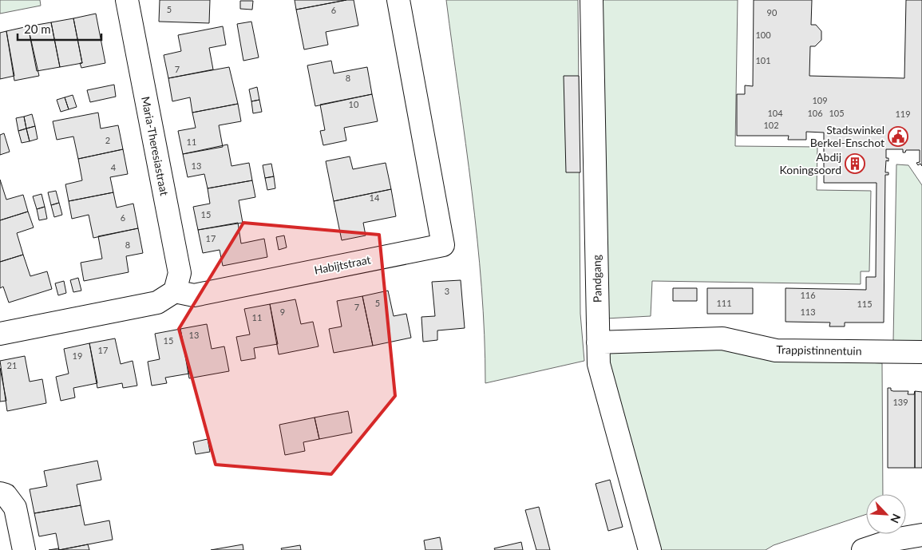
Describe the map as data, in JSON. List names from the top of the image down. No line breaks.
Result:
{"streets":{"street":["Maria-Theresiastraat","Habijtstraat","Pandgang","Trappistinnentuin"]},"crossings":[["Maria-Theresiastraat","Habijtstraat"],["Pandgang","Trappistinnentuin"]],"places":{"public building":["Stadswinkel Berkel-Enschot"],"building":["Abdij Koningsoord"]},"house_numbers":["5","6","90","100","101","7","8","109","10","104","106","105","119","102","2","11","13","4","14","15","6","17","8","3","116","5","111","115","7","9","113","11","13","15","17","19","21","139"],"scale_bar":"20 m","north":"bottom right"}
